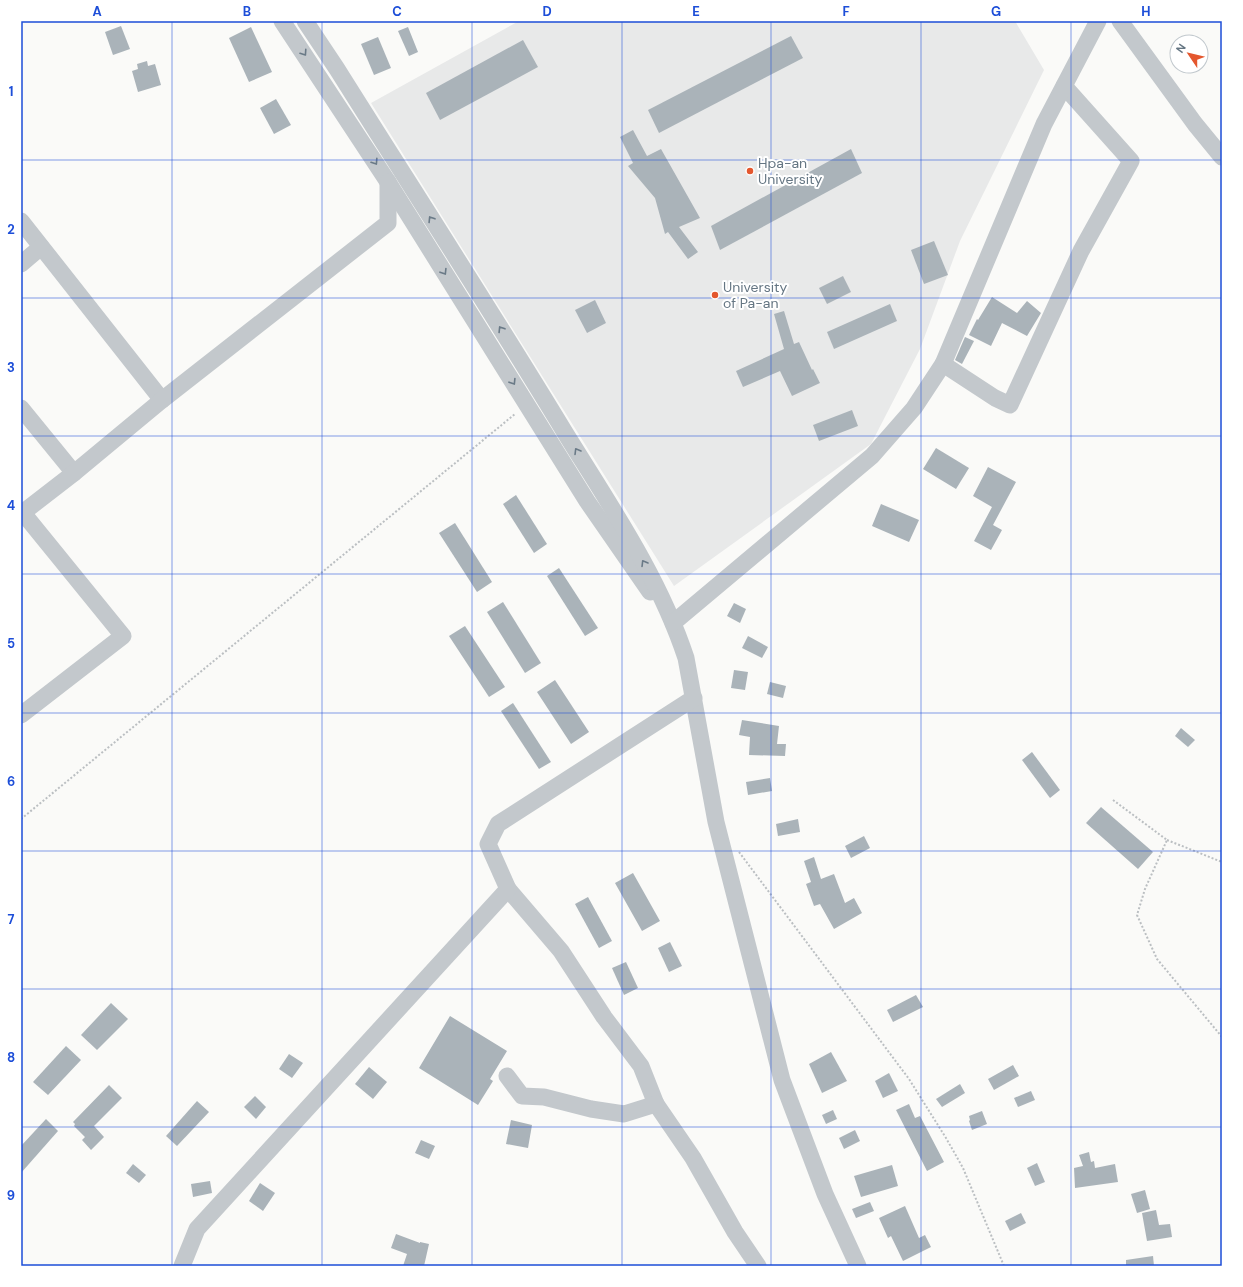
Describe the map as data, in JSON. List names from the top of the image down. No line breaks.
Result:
{"places":["Hpa-an University","University of Pa-an"],"north":"top left","grid":{"columns":["A","B","C","D","E","F","G","H"],"rows":["1","2","3","4","5","6","7","8","9"]}}
